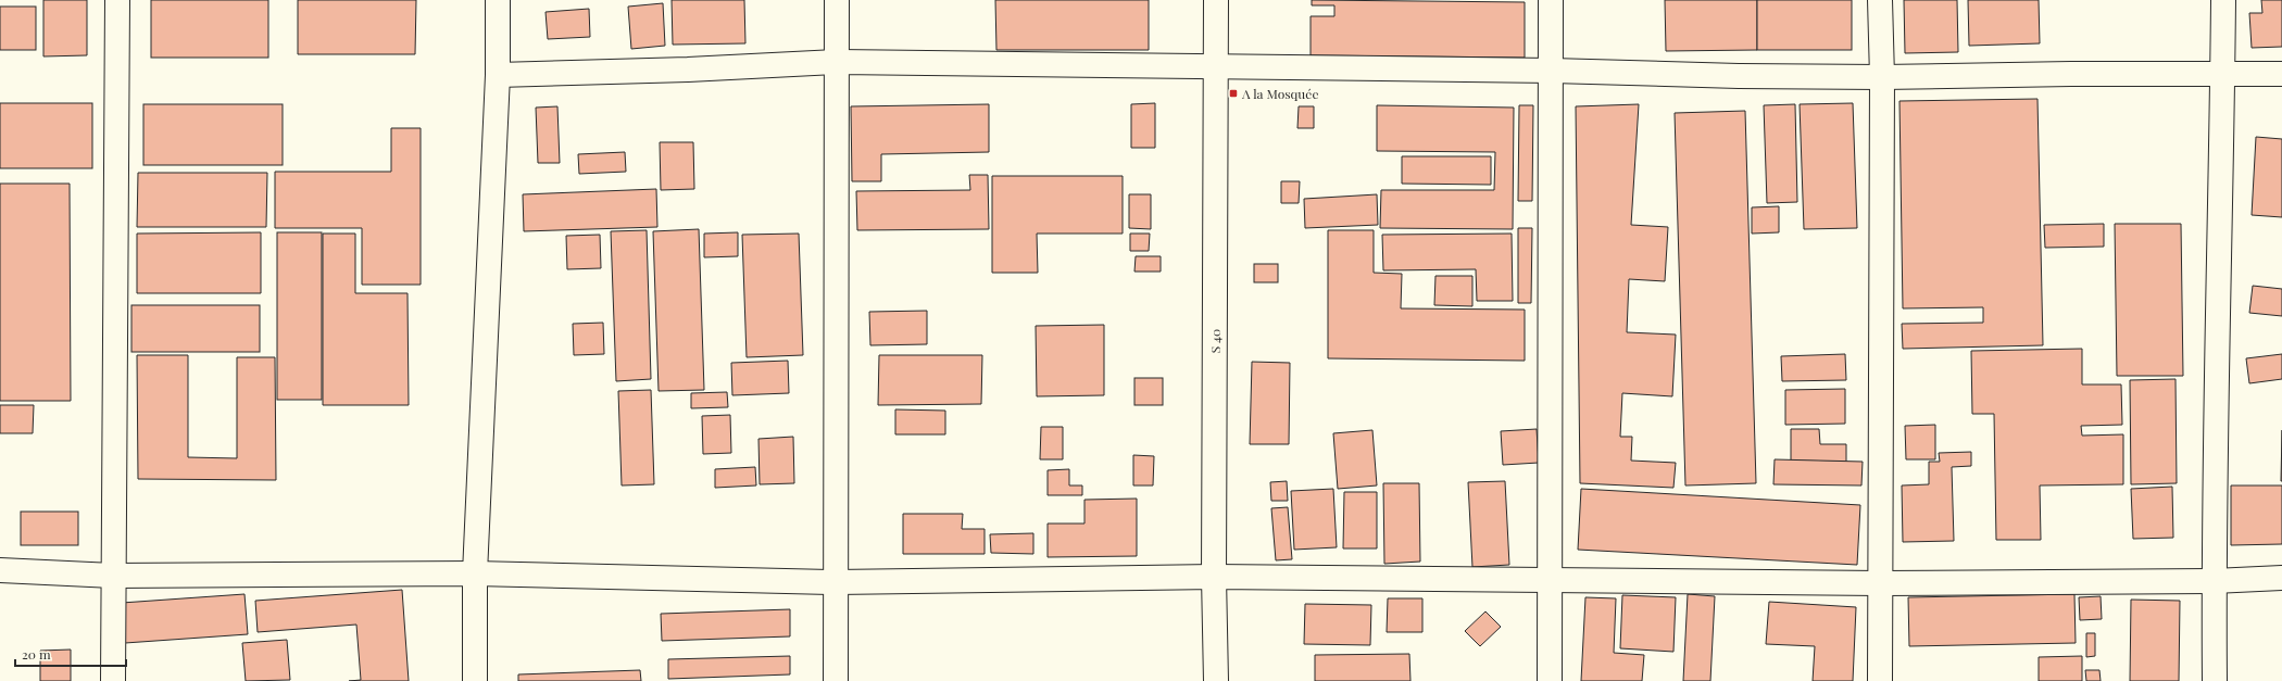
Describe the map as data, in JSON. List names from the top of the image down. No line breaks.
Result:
{"streets":{"street":["S 40"]},"places":{"transit":["A la Mosquée"]},"scale_bar":"20 m"}
